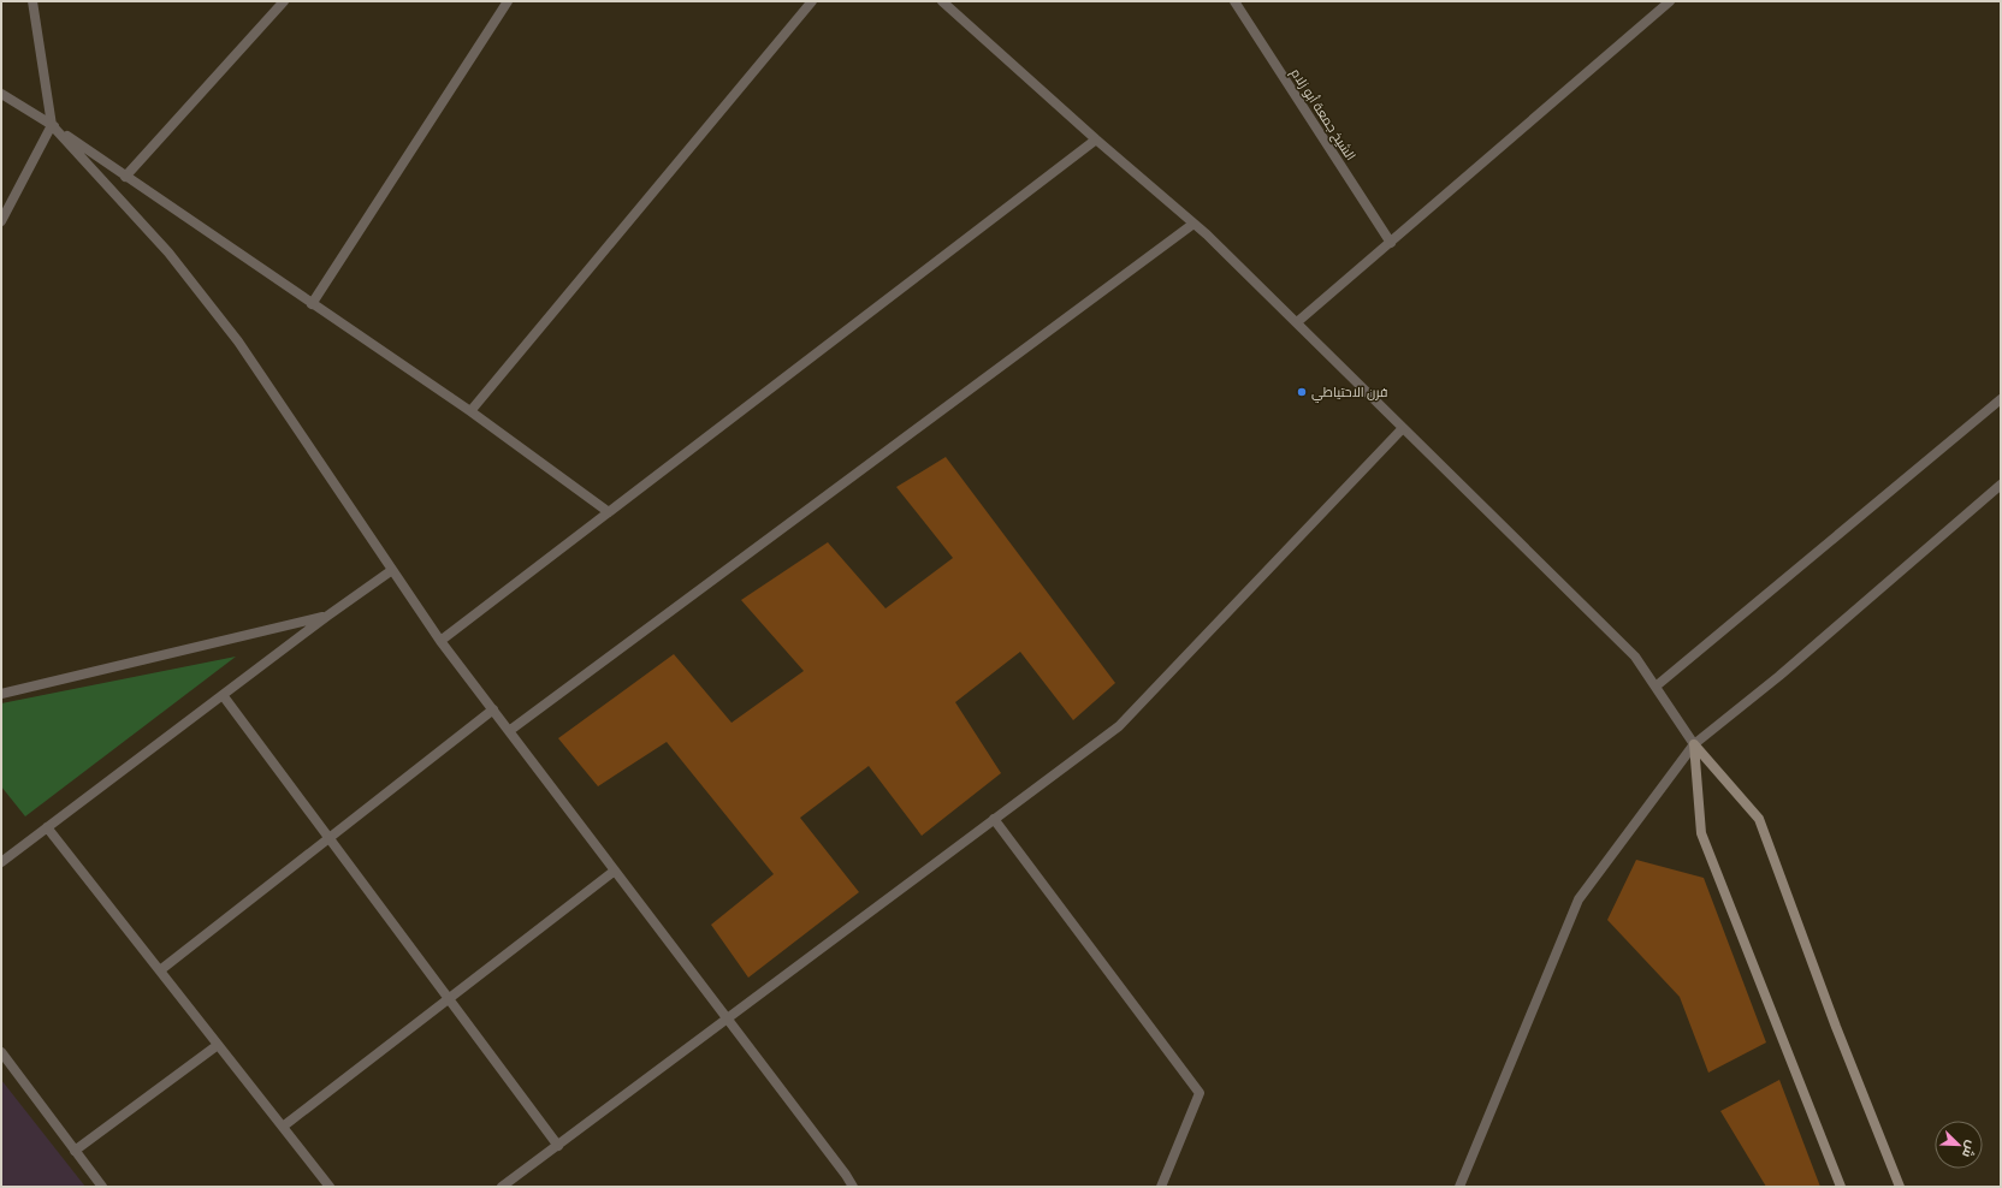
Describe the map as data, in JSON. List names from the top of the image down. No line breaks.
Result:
{"streets":{"street":["الشيخ جمعة أبو زلام"]},"places":["فرن الاحتياطي"],"north":"bottom right"}
